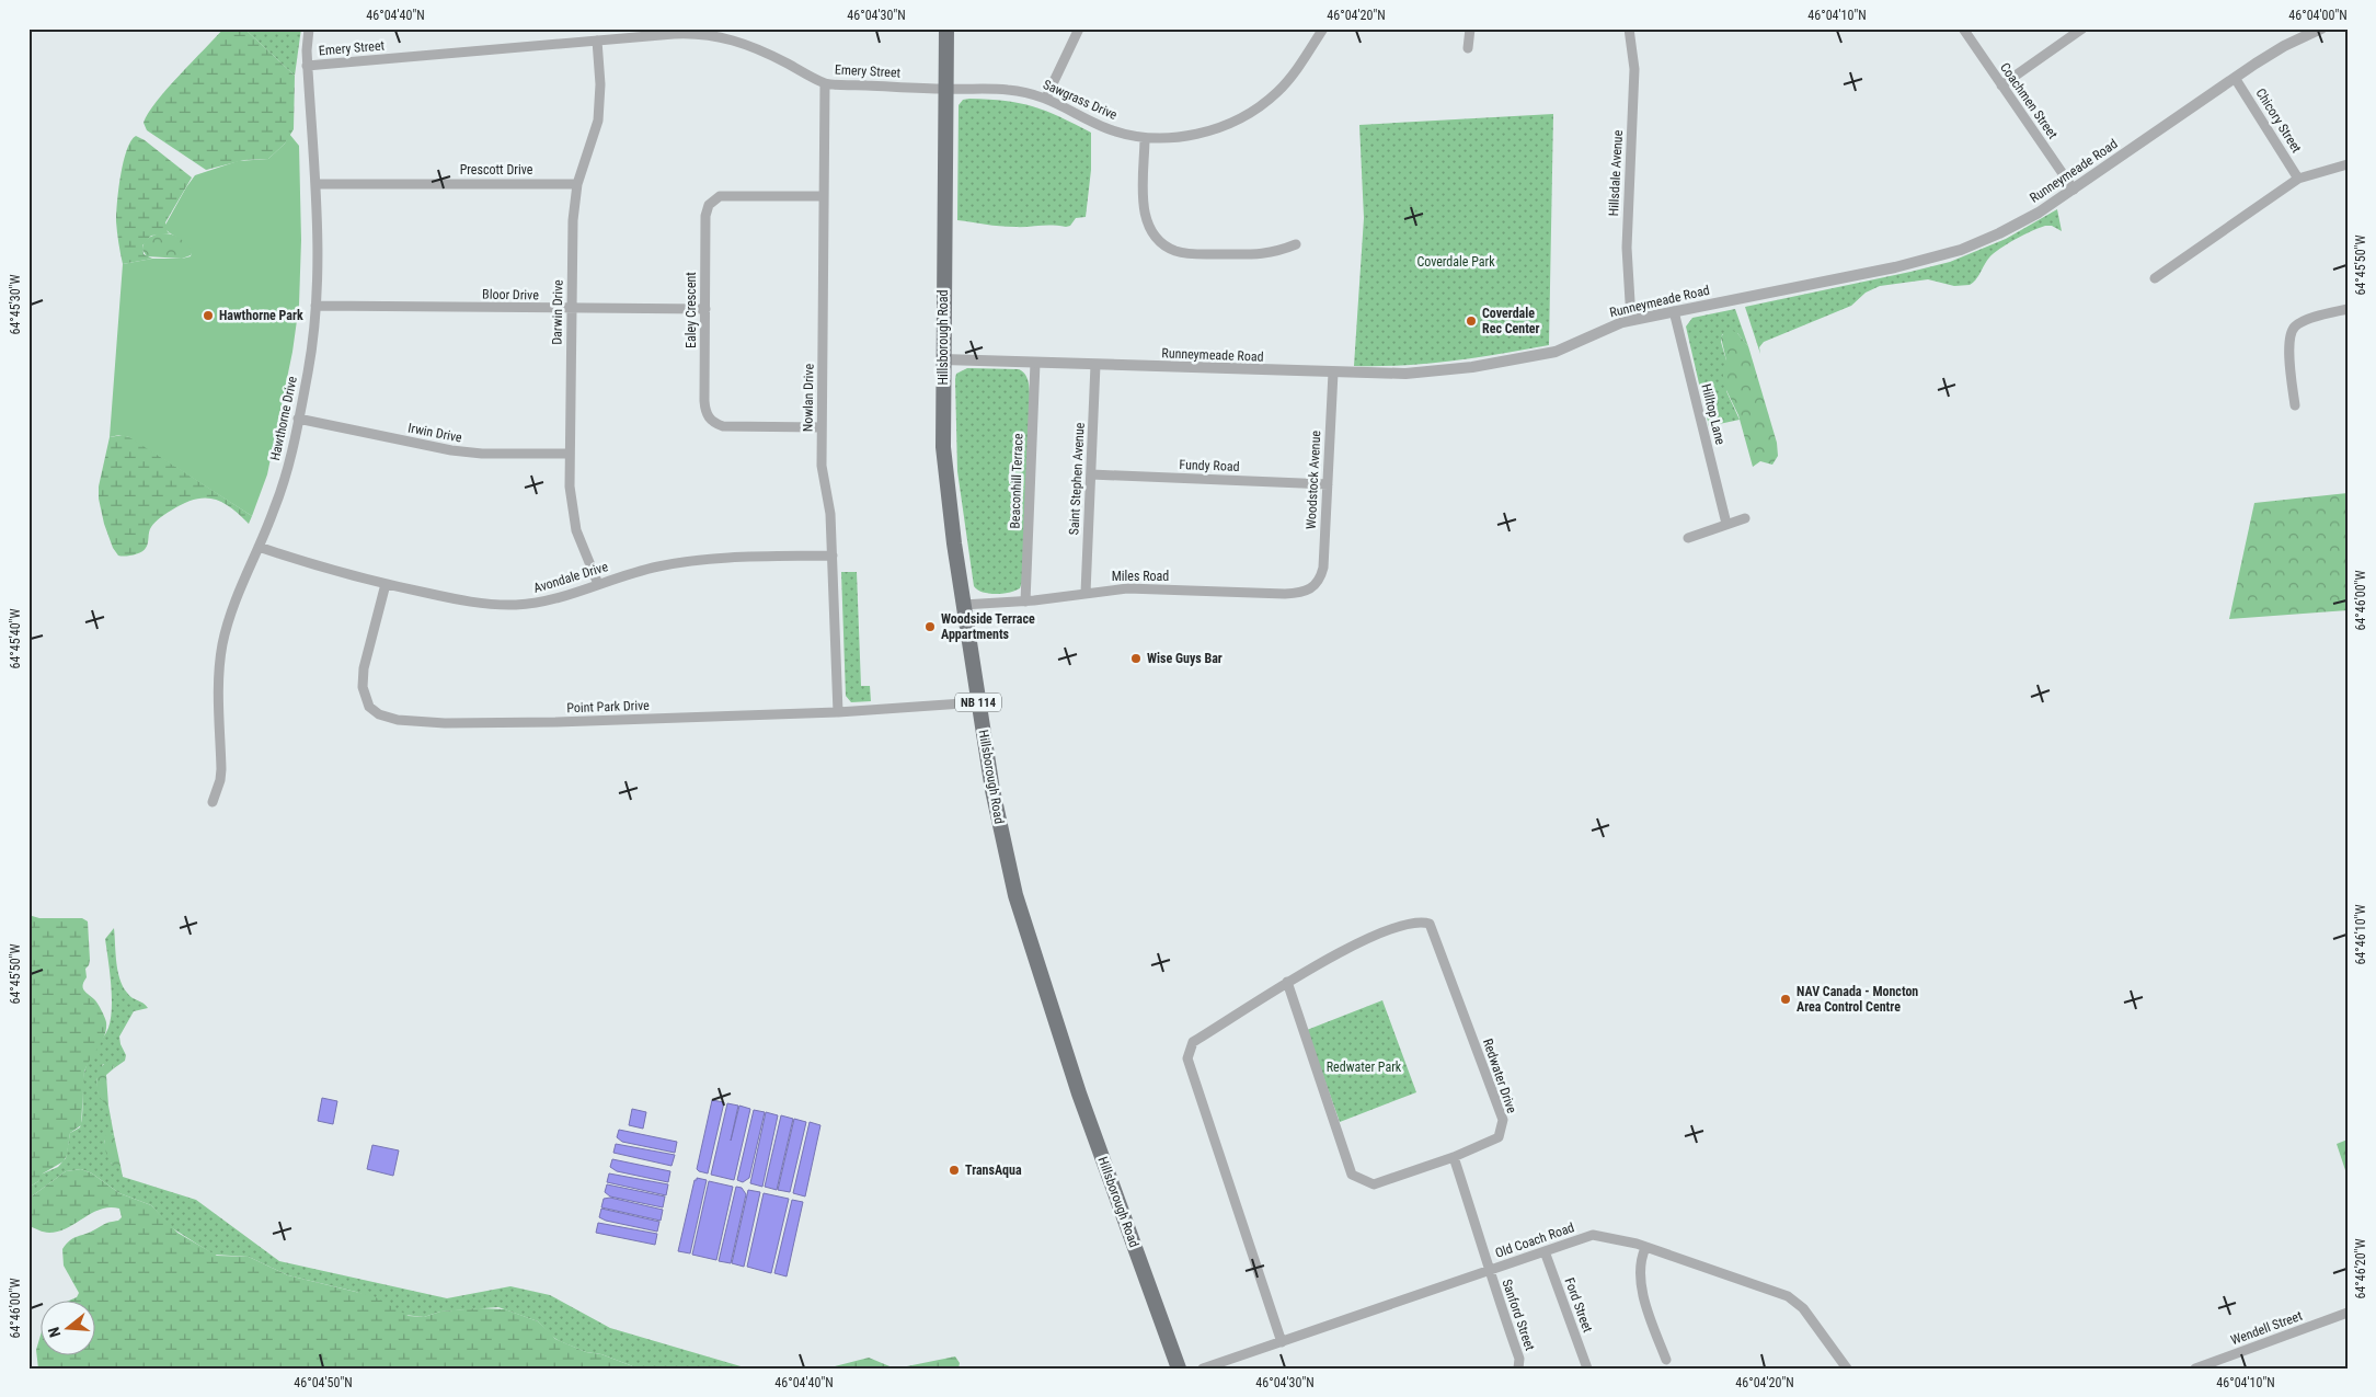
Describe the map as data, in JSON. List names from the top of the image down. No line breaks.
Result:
{"streets":{"main road":["Hillsborough Road","NB 114"],"street":["Emery Street","Sawgrass Drive","Coachmen Street","Chicory Street","Prescott Drive","Runneymeade Road","Hillsdale Avenue","Bloor Drive","Ealey Crescent","Darwin Drive","Nowlan Drive","Hilltop Lane","Hawthorne Drive","Irwin Drive","Fundy Road","Saint Stephen Avenue","Woodstock Avenue","Beaconhill Terrace","Miles Road","Avondale Drive","Point Park Drive","Redwater Drive","Old Coach Road","Ford Street","Sanford Street","Wendell Street"]},"crossings":[["Emery Street","Sawgrass Drive"],["Emery Street","Darwin Drive"],["Emery Street","Hillsborough Road"],["Emery Street","Nowlan Drive"],["Emery Street","Hawthorne Drive"],["Sawgrass Drive","Hillsborough Road"],["Coachmen Street","Runneymeade Road"],["Chicory Street","Runneymeade Road"],["Prescott Drive","Darwin Drive"],["Prescott Drive","Hawthorne Drive"],["Runneymeade Road","Hillsdale Avenue"],["Runneymeade Road","Hillsborough Road"],["Runneymeade Road","Hilltop Lane"],["Runneymeade Road","Saint Stephen Avenue"],["Runneymeade Road","Woodstock Avenue"],["Runneymeade Road","Beaconhill Terrace"],["Bloor Drive","Ealey Crescent"],["Bloor Drive","Darwin Drive"],["Bloor Drive","Hawthorne Drive"],["Ealey Crescent","Nowlan Drive"],["Darwin Drive","Irwin Drive"],["Darwin Drive","Avondale Drive"],["Hillsborough Road","Miles Road"],["Hillsborough Road","Point Park Drive"],["Nowlan Drive","Avondale Drive"],["Nowlan Drive","Point Park Drive"],["Hawthorne Drive","Irwin Drive"],["Hawthorne Drive","Avondale Drive"],["Fundy Road","Saint Stephen Avenue"],["Fundy Road","Woodstock Avenue"],["Saint Stephen Avenue","Miles Road"],["Woodstock Avenue","Miles Road"],["Beaconhill Terrace","Miles Road"],["Avondale Drive","Point Park Drive"],["Redwater Drive","Old Coach Road"],["Old Coach Road","Ford Street"],["Old Coach Road","Sanford Street"]],"parks":["Coverdale Park","Redwater Park"],"places":["Hawthorne Park","Coverdale Rec Center","Woodside Terrace Appartments","Wise Guys Bar","NAV Canada - Moncton Area Control Centre","TransAqua"],"north":"left","coordinates":["46°04'40\"N","46°04'30\"N","46°04'20\"N","46°04'10\"N","46°04'00\"N","64°45'50\"W","64°45'30\"W","64°46'00\"W","64°45'40\"W","64°46'10\"W","64°46'20\"W","46°04'50\"N"]}
